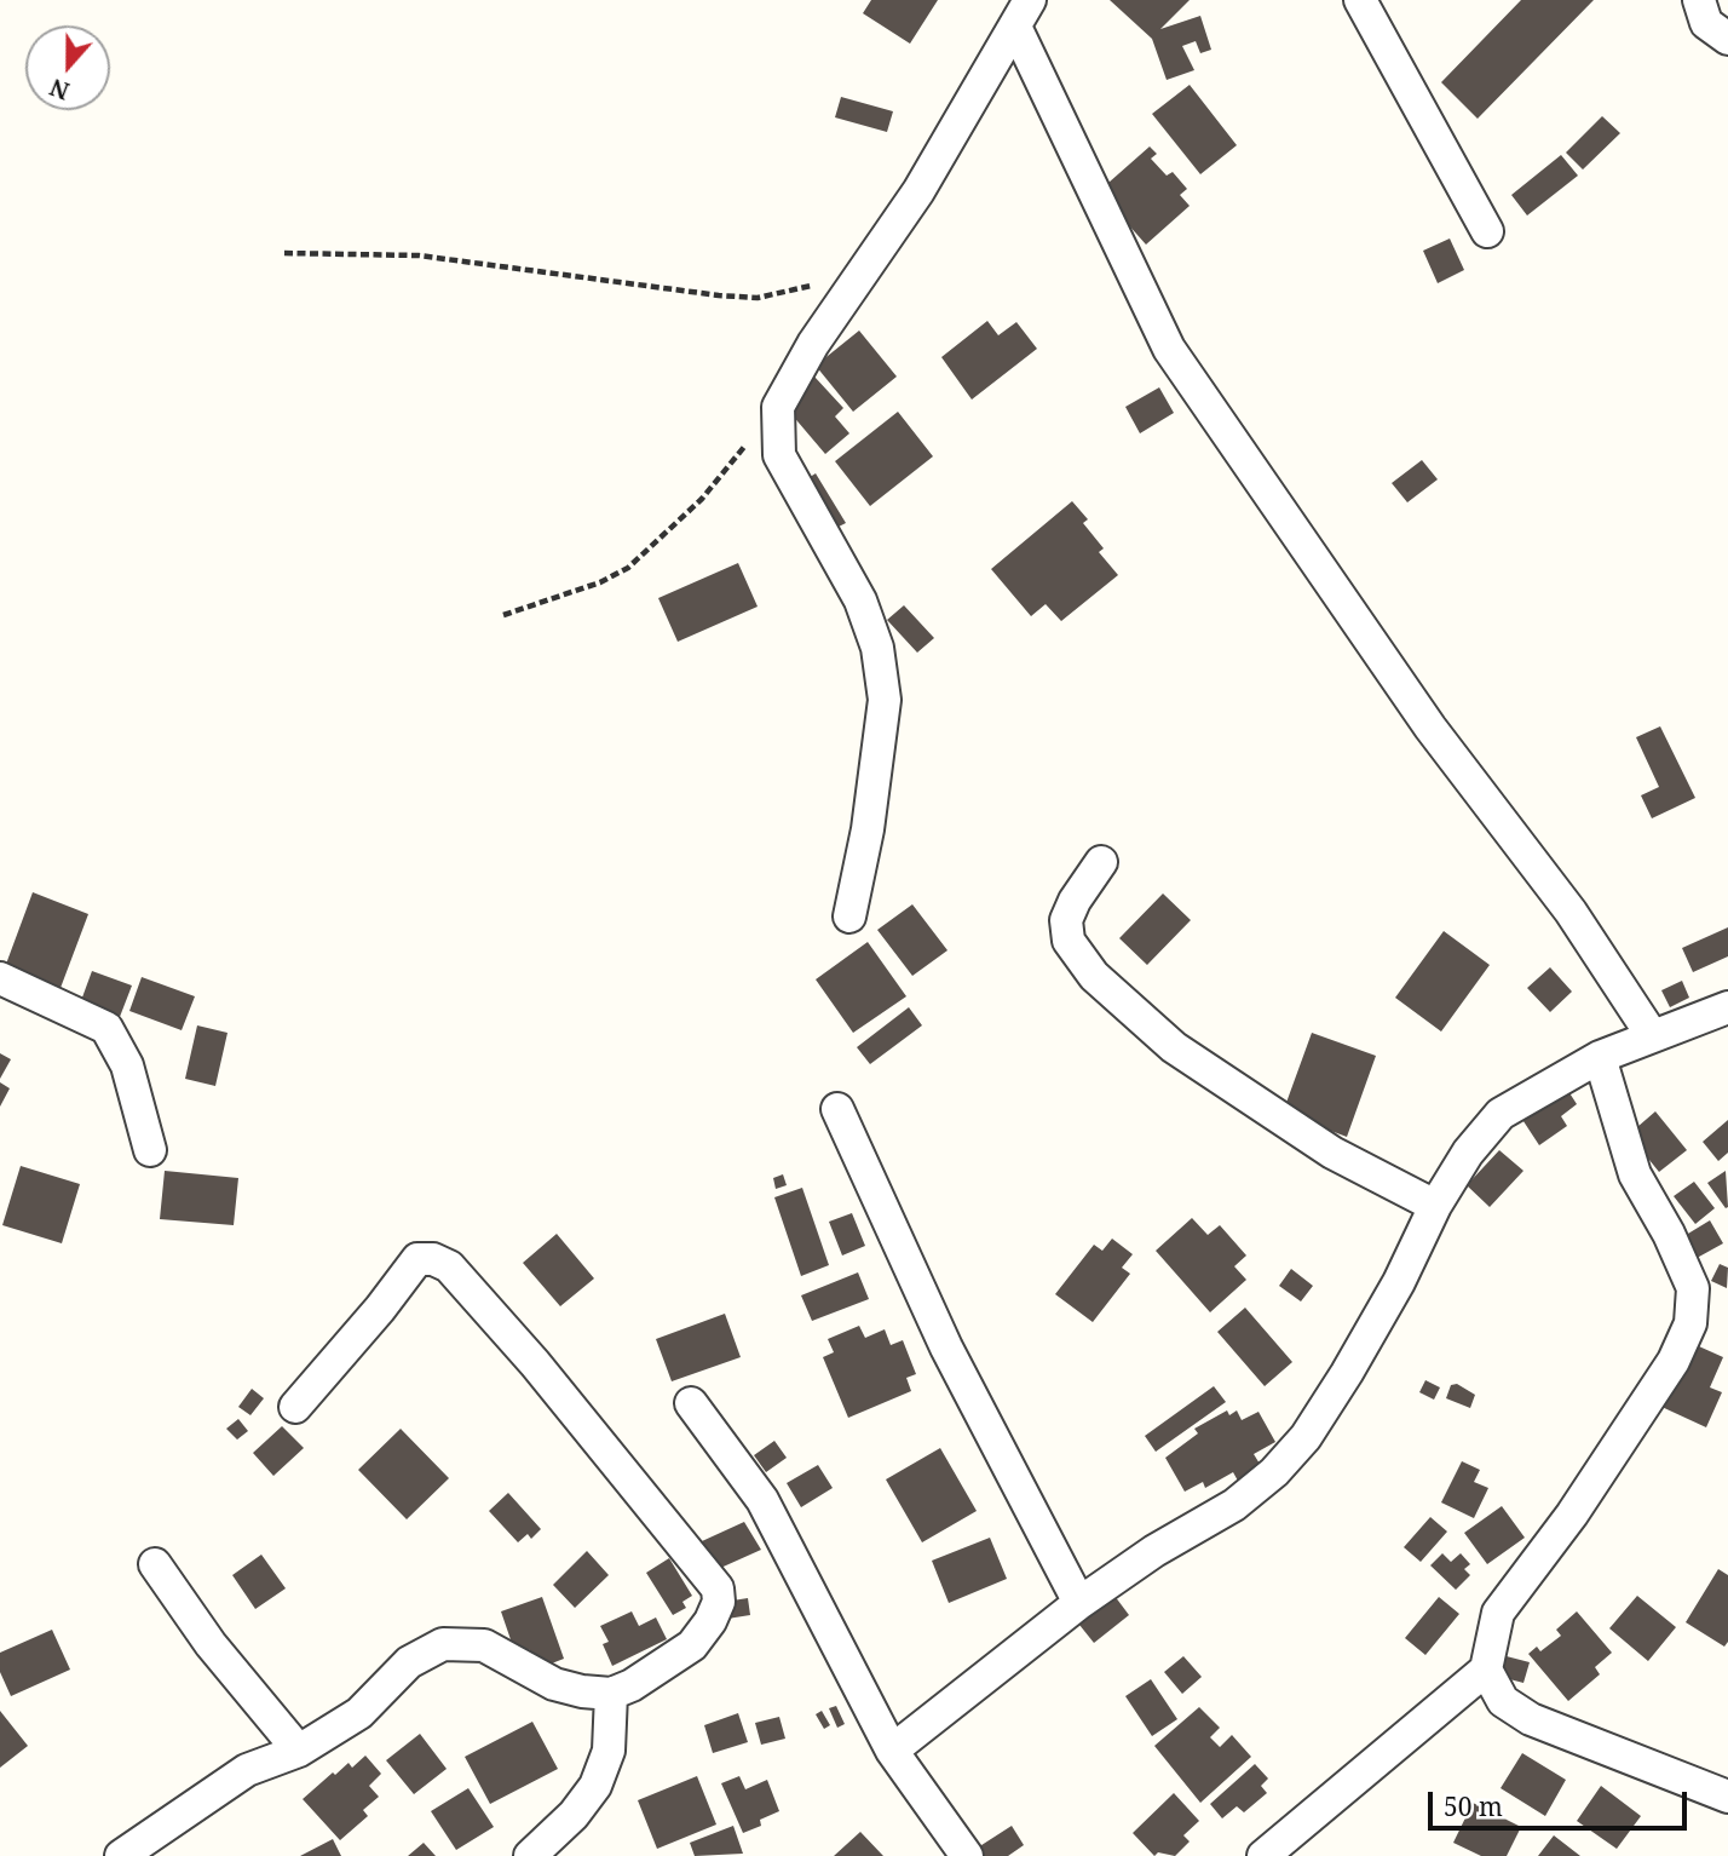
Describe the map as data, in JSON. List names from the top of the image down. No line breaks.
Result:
{"scale_bar":"50 m","north":"bottom"}
